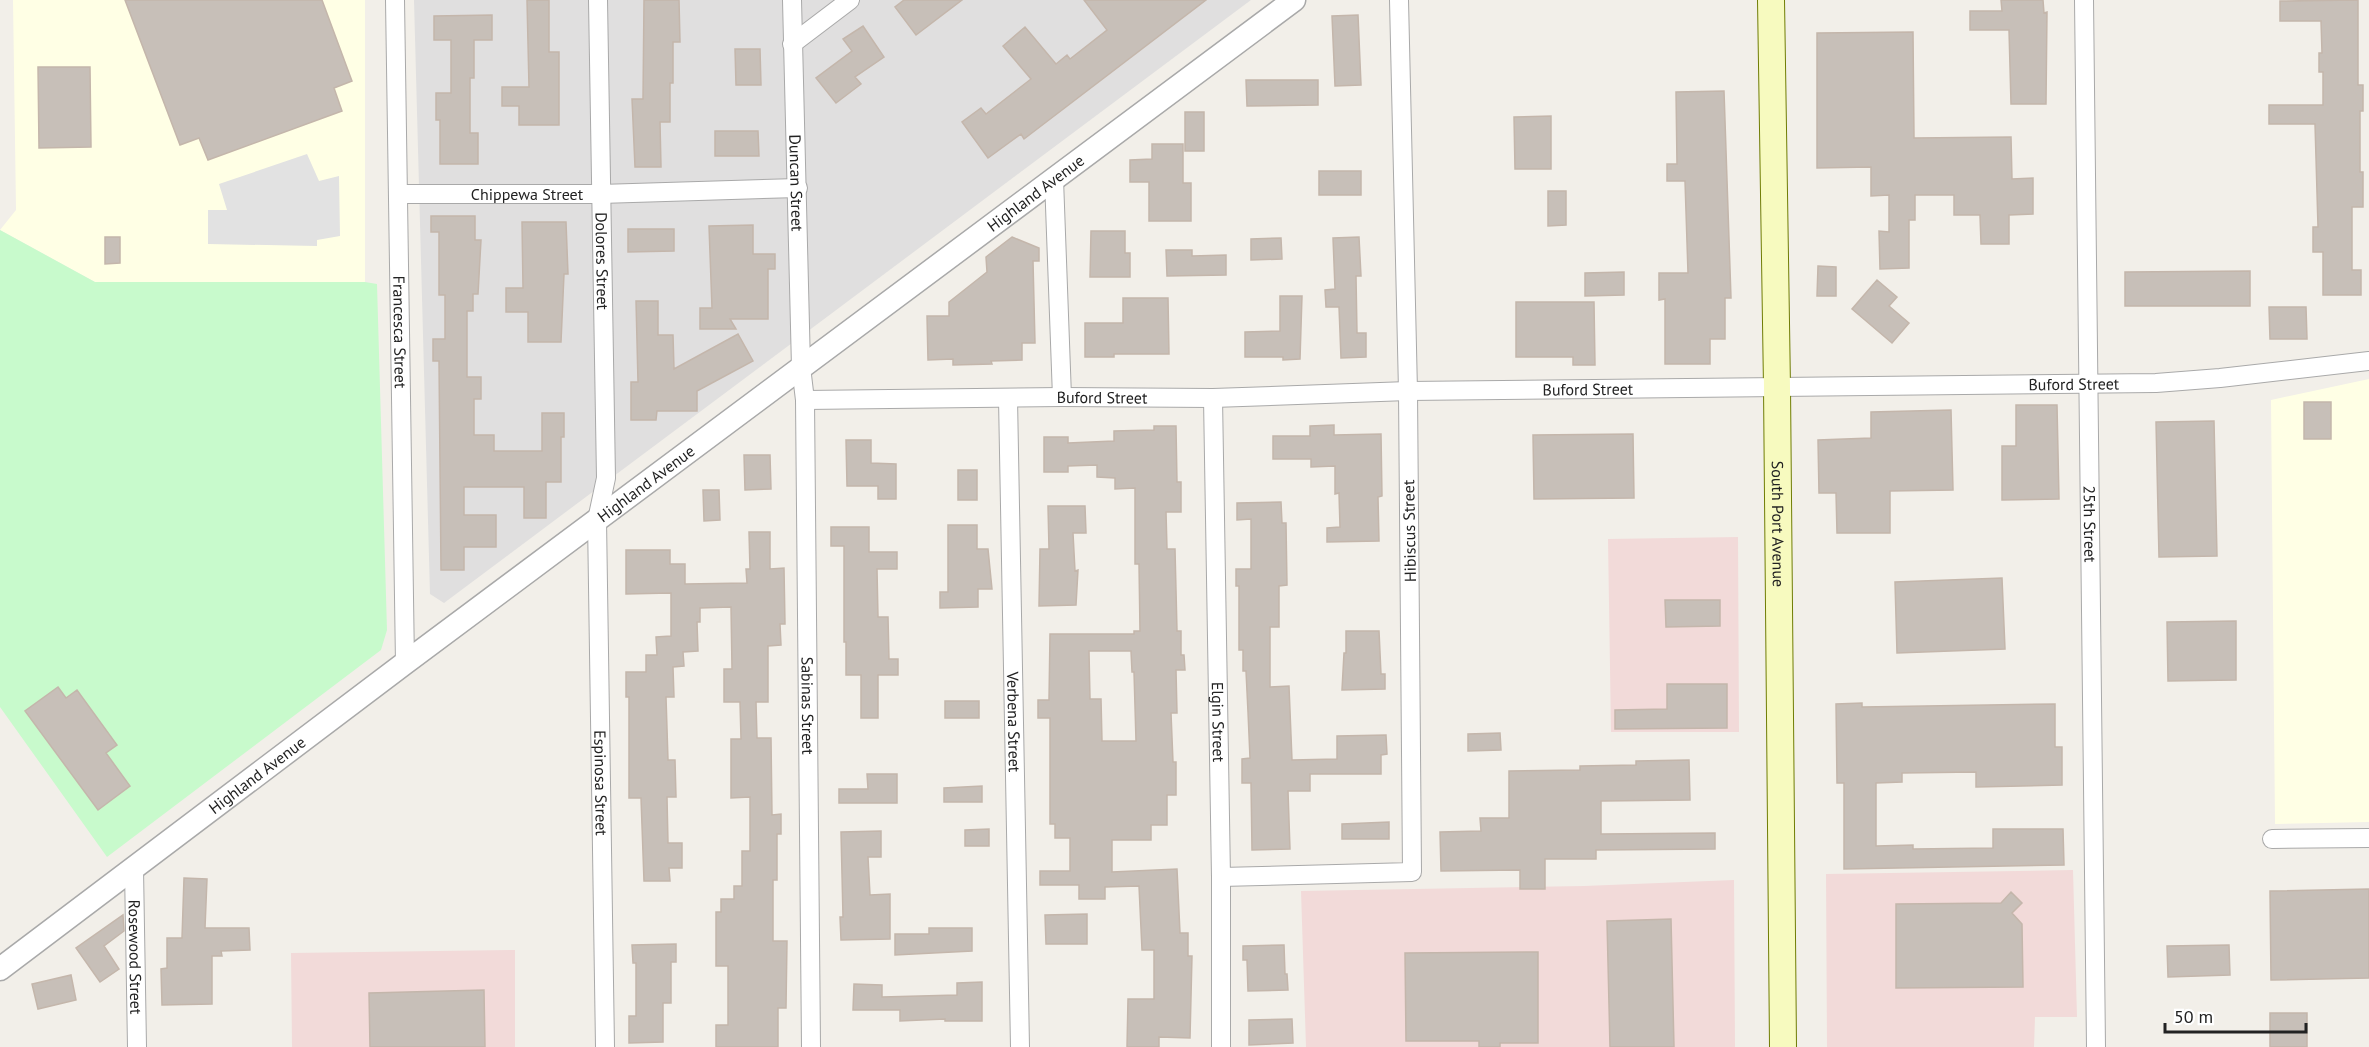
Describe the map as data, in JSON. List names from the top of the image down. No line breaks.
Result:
{"streets":{"main road":["South Port Avenue"],"street":["Duncan Street","Highland Avenue","Chippewa Street","Dolores Street","Francesca Street","Buford Street","25th Street","Hibiscus Street","Sabinas Street","Elgin Street","Verbena Street","Espinosa Street","Rosewood Street"]},"crossings":[["Duncan Street","Highland Avenue"],["Duncan Street","Chippewa Street"],["Duncan Street","Sabinas Street"],["Highland Avenue","Dolores Street"],["Highland Avenue","Francesca Street"],["Highland Avenue","Sabinas Street"],["Highland Avenue","Espinosa Street"],["Highland Avenue","Rosewood Street"],["Chippewa Street","Dolores Street"],["Chippewa Street","Francesca Street"],["Dolores Street","Espinosa Street"],["Buford Street","South Port Avenue"],["Buford Street","25th Street"],["Buford Street","Hibiscus Street"],["Buford Street","Sabinas Street"],["Buford Street","Elgin Street"],["Buford Street","Verbena Street"],["Hibiscus Street","Elgin Street"]],"scale_bar":"50 m"}
